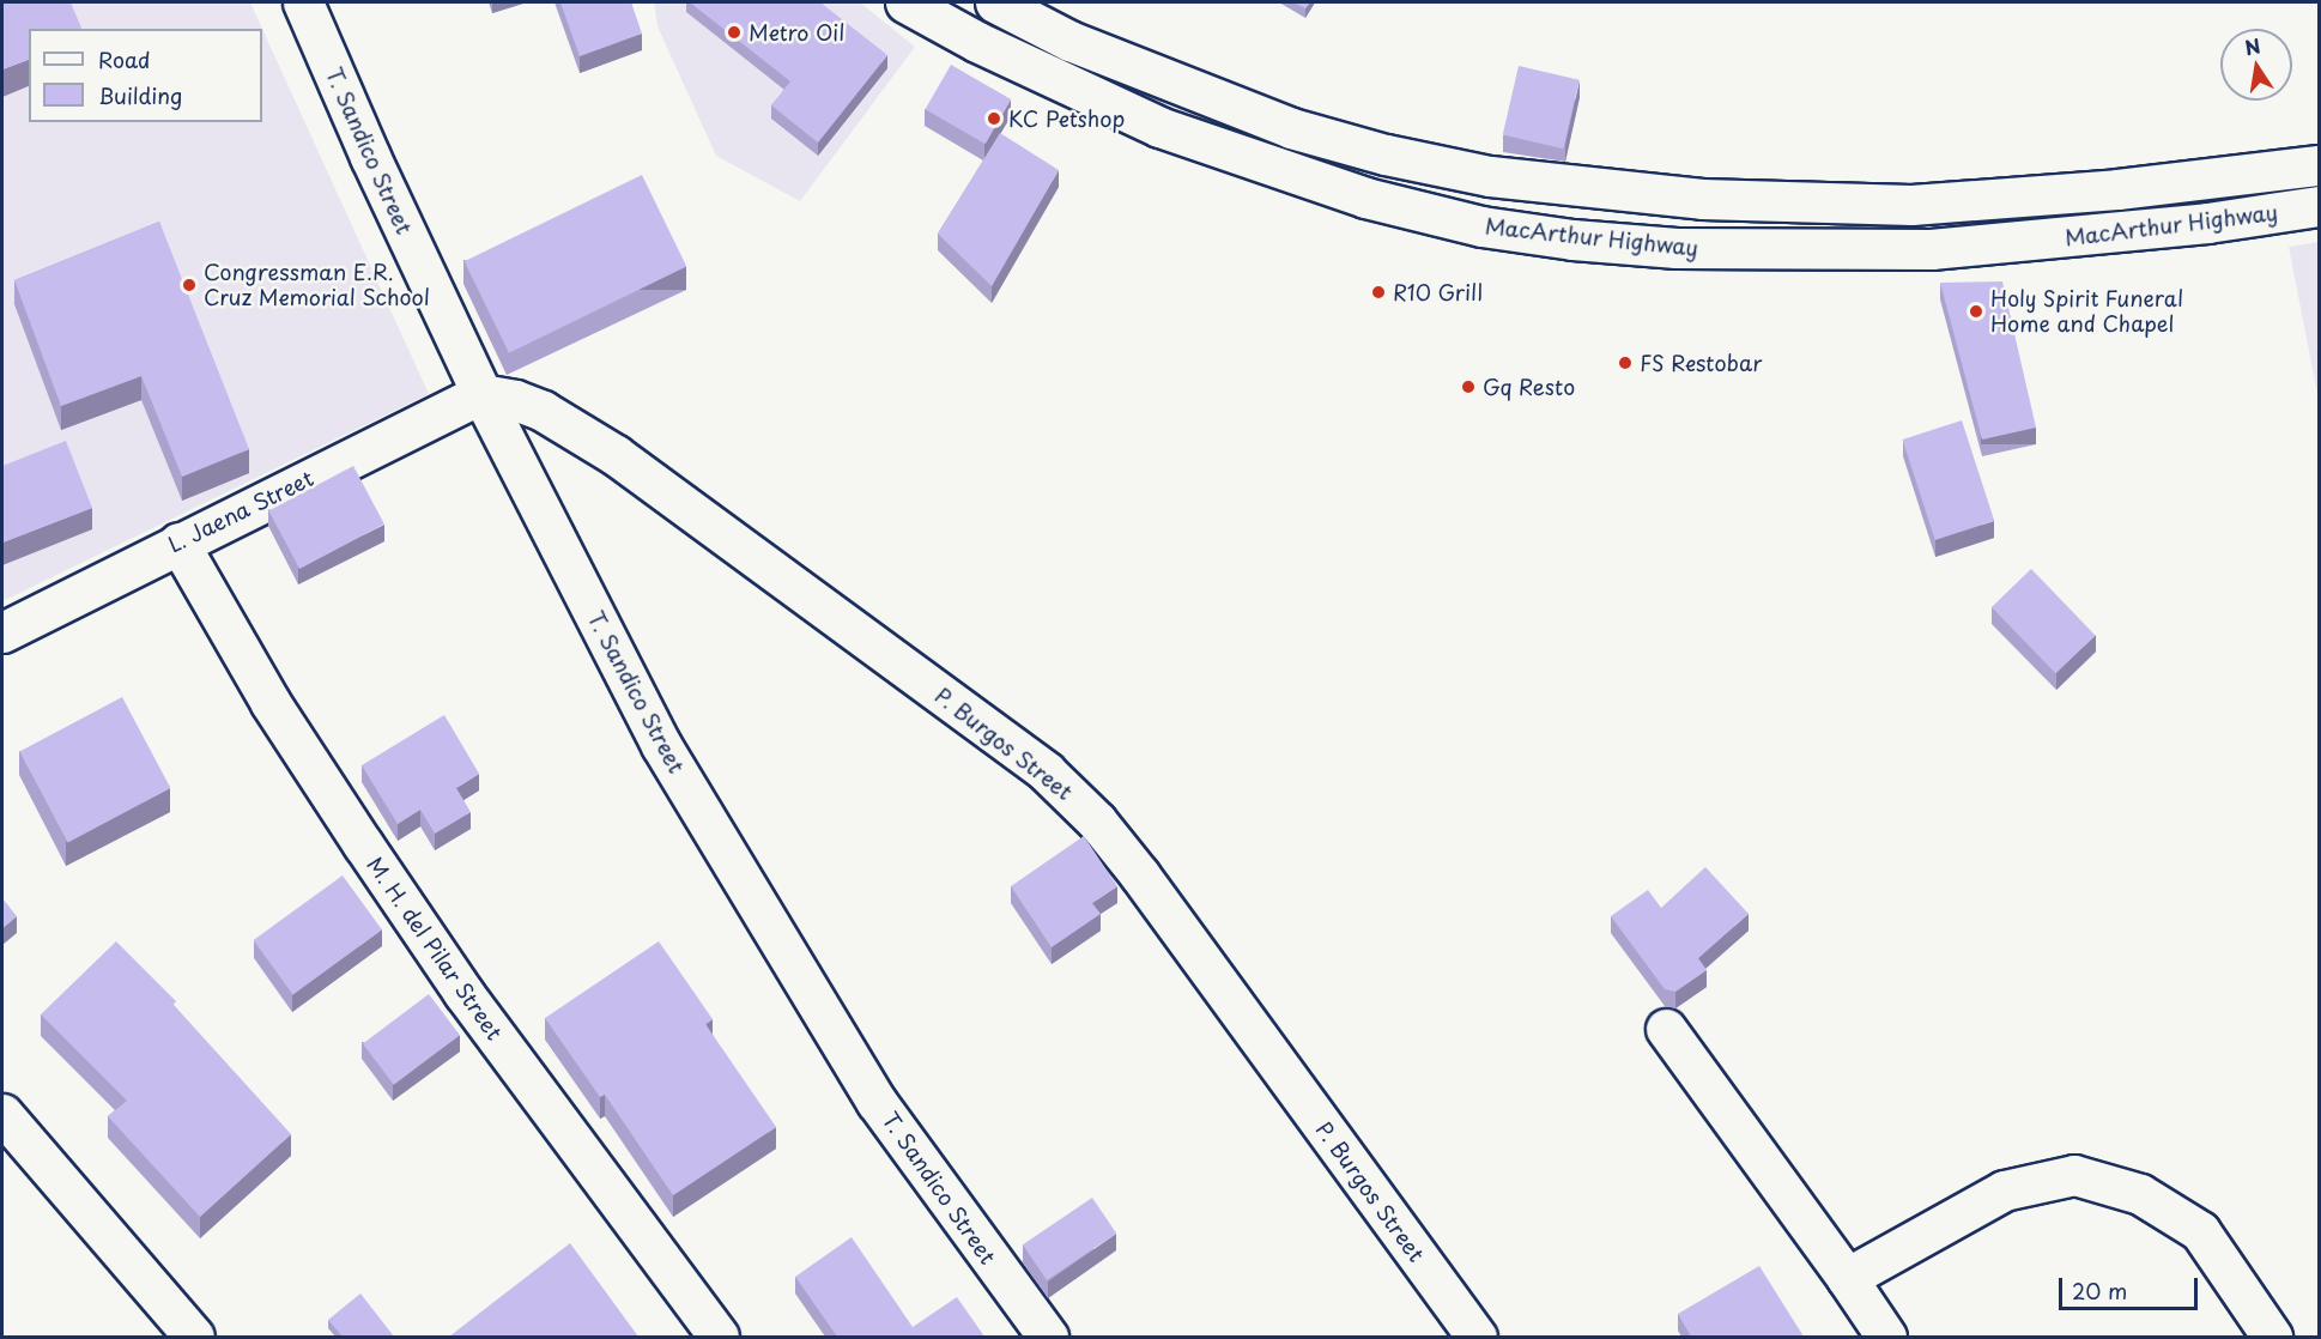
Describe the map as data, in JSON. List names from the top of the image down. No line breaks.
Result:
{"streets":{"main road":["T. Sandico Street","MacArthur Highway","L. Jaena Street","P. Burgos Street","M. H. del Pilar Street"]},"crossings":[["T. Sandico Street","L. Jaena Street"],["T. Sandico Street","P. Burgos Street"],["L. Jaena Street","P. Burgos Street"],["L. Jaena Street","M. H. del Pilar Street"]],"places":["Metro Oil","KC Petshop","Congressman E.R. Cruz Memorial School","R10 Grill","Holy Spirit Funeral Home and Chapel","FS Restobar","Gq Resto"],"legend":["Road","Building"],"scale_bar":"20 m","north":"top"}
